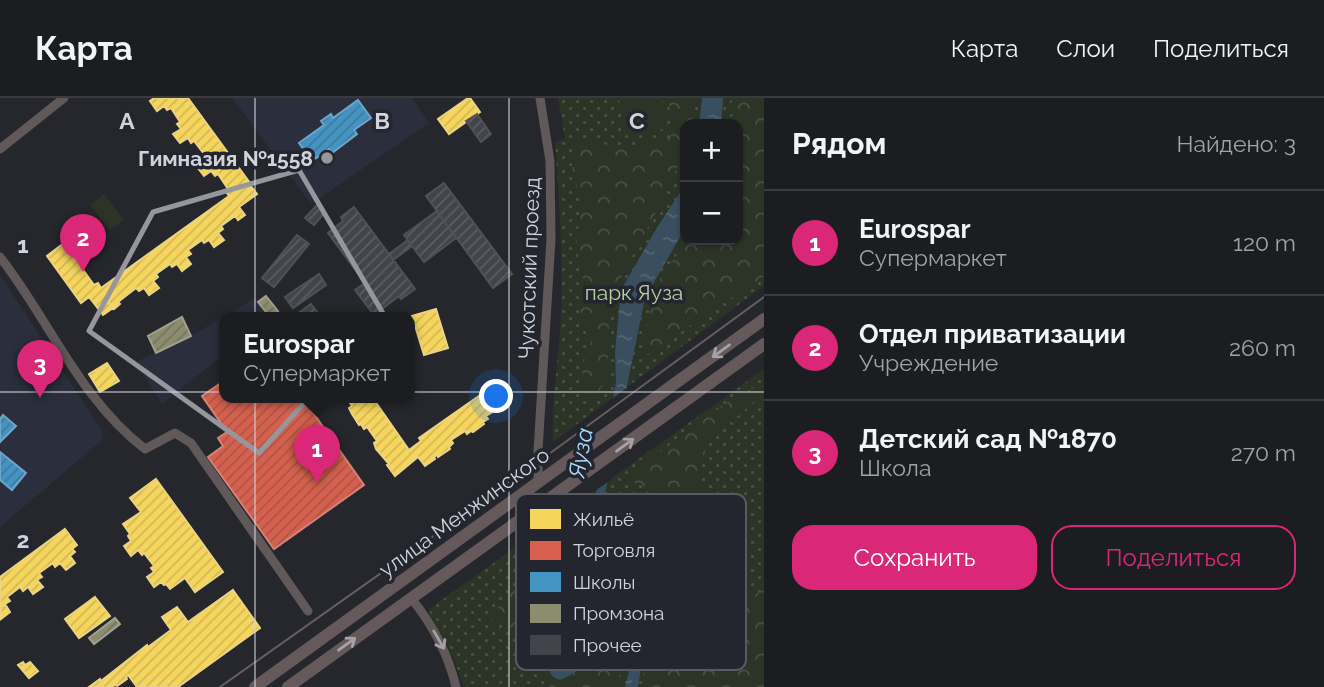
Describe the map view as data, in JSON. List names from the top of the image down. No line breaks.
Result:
{"streets":{"main road":["улица Менжинского"],"street":["Чукотский проезд"]},"crossings":[["Чукотский проезд","улица Менжинского"]],"water":["Яуза"],"parks":["парк Яуза"],"places":["Гимназия №1558"],"legend":["Жильё","Торговля","Школы","Промзона","Прочее"],"page":{"header":"Карта","nav":["Карта","Слои","Поделиться"],"heading":["Рядом","Найдено: 3"],"map_buttons":["+","−"],"list":[{"mark":"1","name":"Eurospar","note":"Супермаркет","value":"120 m"},{"mark":"2","name":"Отдел приватизации","note":"Учреждение","value":"260 m"},{"mark":"3","name":"Детский сад №1870","note":"Школа","value":"270 m"}],"pins":["2","3","1"],"popup":["Eurospar","Супермаркет"],"buttons":["Сохранить","Поделиться"]},"grid":{"columns":["A","B","C"],"rows":["1","2"]}}
